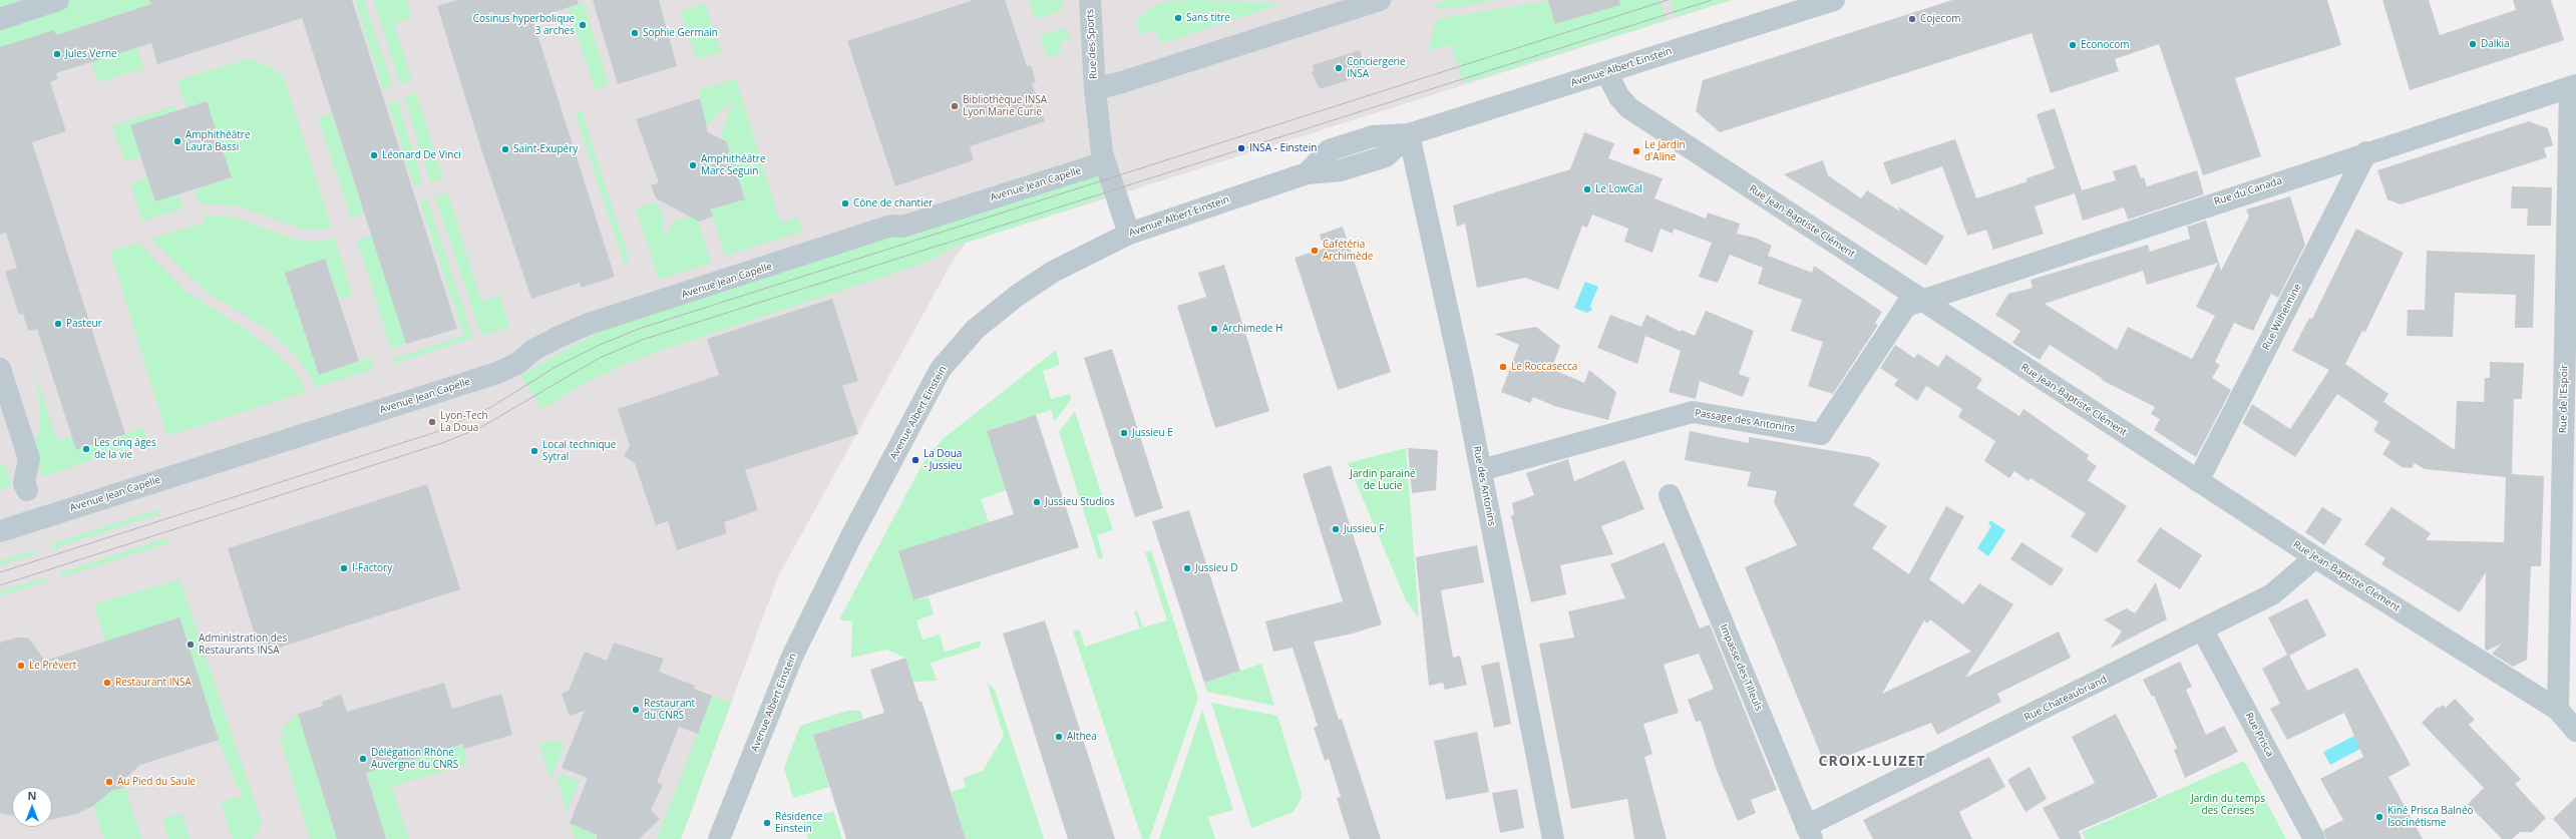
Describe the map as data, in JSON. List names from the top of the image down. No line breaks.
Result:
{"streets":{"street":["Rue des Sports","Avenue Albert Einstein","Avenue Jean Capelle","Rue du Canada","Rue Jean-Baptiste Clément","Rue Wilhelmine","Rue de l'Espoir","Passage des Antonins","Rue des Antonins","Impasse des Tilleuls","Rue Chateaubriand","Rue Prisca"]},"crossings":[["Avenue Albert Einstein","Rue Jean-Baptiste Clément"],["Avenue Albert Einstein","Rue des Antonins"],["Rue du Canada","Rue Jean-Baptiste Clément"],["Rue du Canada","Rue Wilhelmine"],["Rue du Canada","Rue de l'Espoir"],["Rue du Canada","Passage des Antonins"],["Rue Jean-Baptiste Clément","Rue Wilhelmine"],["Rue Jean-Baptiste Clément","Rue de l'Espoir"],["Rue Jean-Baptiste Clément","Passage des Antonins"],["Rue Jean-Baptiste Clément","Rue Chateaubriand"],["Passage des Antonins","Rue des Antonins"],["Impasse des Tilleuls","Rue Chateaubriand"],["Rue Chateaubriand","Rue Prisca"]],"districts":["CROIX-LUIZET"],"parks":["Jardin parainé de Lucie","Jardin du temps des Cerises"],"places":["Sans titre","Cojecom","Cosinus hyperbolique 3 arches","Sophie Germain","Dalkia","Econocom","Jules Verne","Conciergerie INSA","Bibliothèque INSA Lyon Marie Curie","Amphithéâtre Laura Bassi","INSA - Einstein","Saint-Exupéry","Le Jardin d'Aline","Léonard De Vinci","Amphithéâtre Marc Seguin","Le LowCal","Cône de chantier","Cafétéria Archimède","Pasteur","Archimede H","Le Roccasecca","Lyon-Tech La Doua","Jussieu E","Les cinq âges de la vie","Local technique Sytral","La Doua - Jussieu","Jussieu Studios","Jussieu F","I-Factory","Jussieu D","Administration des Restaurants INSA","Le Prévert","Restaurant INSA","Restaurant du CNRS","Althea","Délégation Rhône Auvergne du CNRS","Au Pied du Saule","Kiné Prisca Balnéo Isocinétisme","Résidence Einstein"],"north":"top"}
